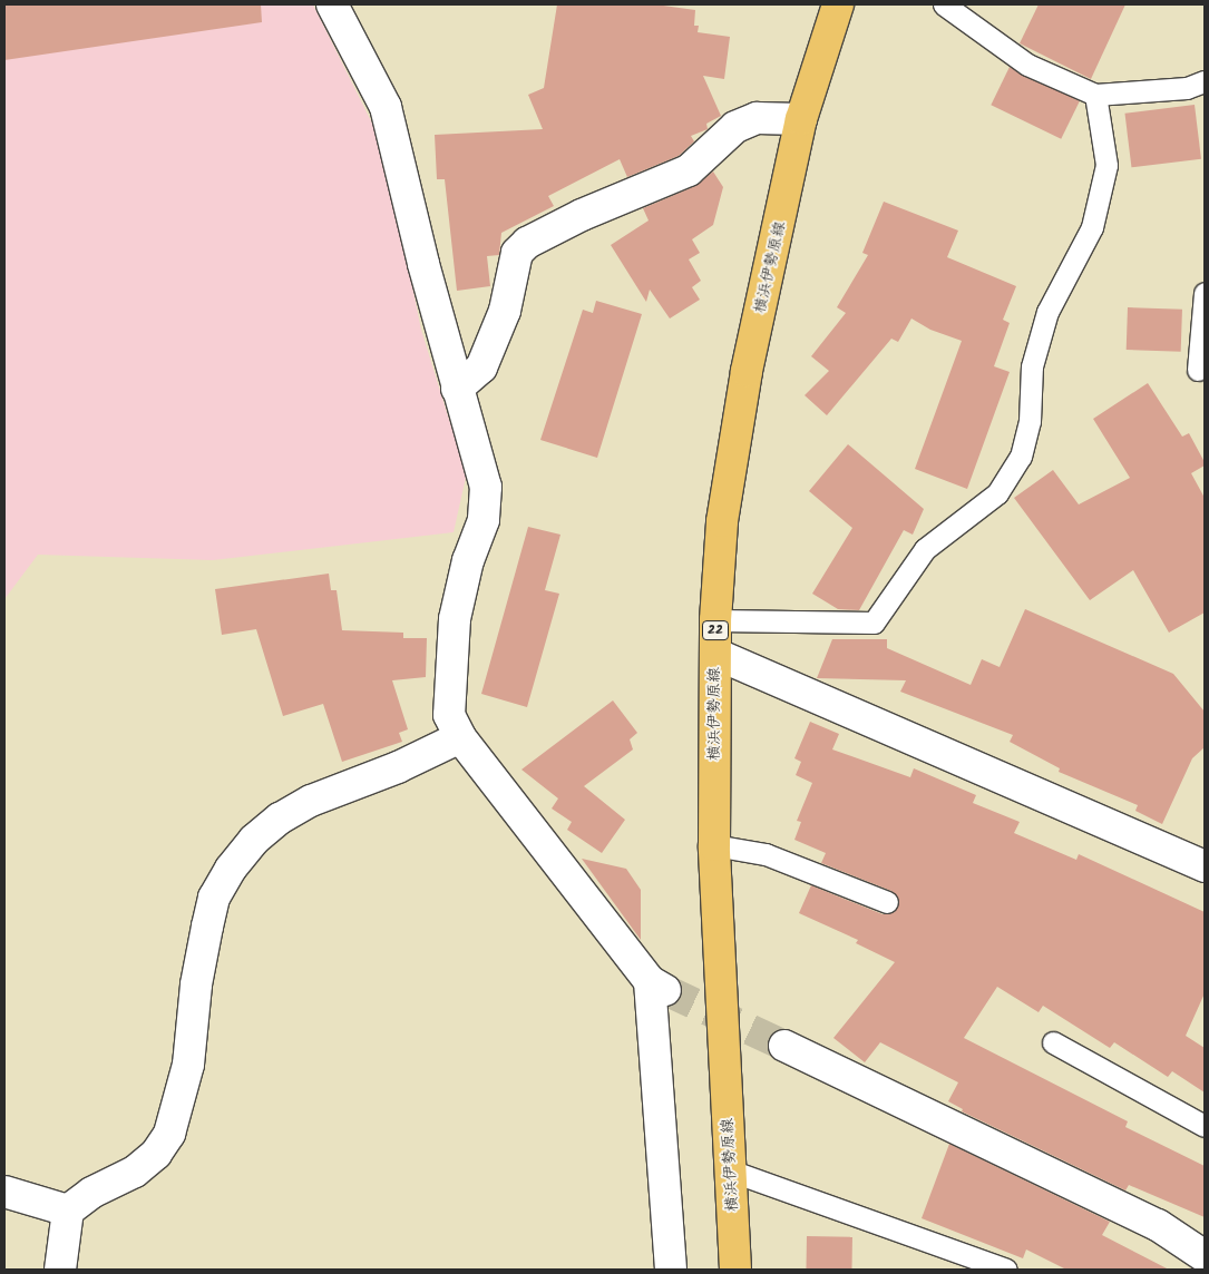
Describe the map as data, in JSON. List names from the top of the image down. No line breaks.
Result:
{"streets":{"main road":["横浜伊勢原線","22"]}}
